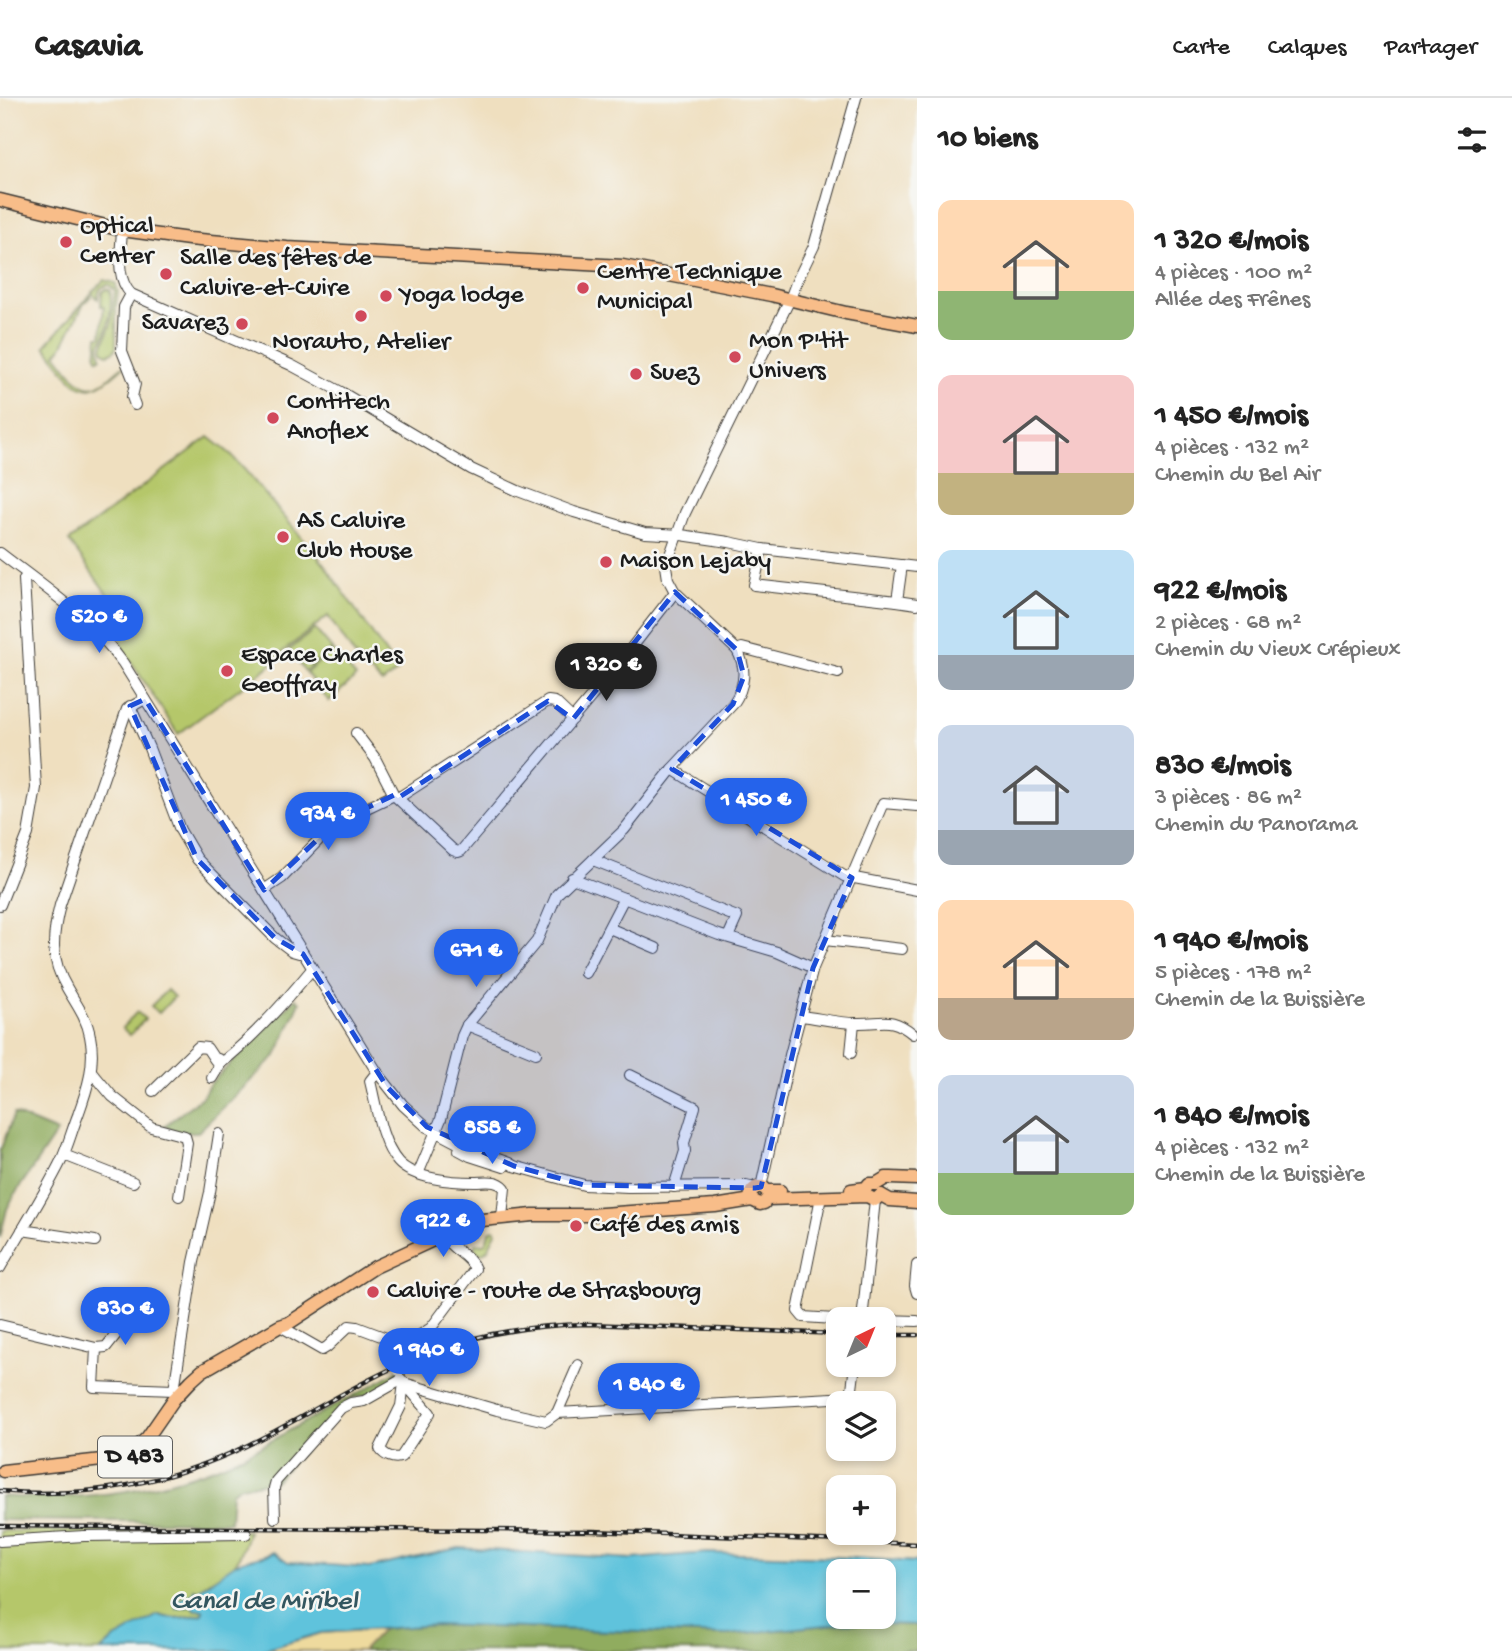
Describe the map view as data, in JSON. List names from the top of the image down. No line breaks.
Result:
{"streets":{"main road":["D 483"]},"water":["Canal de Miribel"],"places":["Optical Center","Salle des fêtes de Caluire-et-Cuire","Centre Technique Municipal","Yoga lodge","Norauto, Atelier","Savarez","Mon P'tit Univers","Suez","Contitech Anoflex","AS Caluire Club House","Maison Lejaby","Espace Charles Geoffray","Café des amis","Caluire - route de Strasbourg"],"north":"top right","page":{"header":"Casavia","nav":["Carte","Calques","Partager"],"heading":"10 biens","list":[{"name":"1 320 €/mois","note":"4 pièces · 100 m² · Allée des Frênes"},{"name":"1 450 €/mois","note":"4 pièces · 132 m² · Chemin du Bel Air"},{"name":"922 €/mois","note":"2 pièces · 68 m² · Chemin du Vieux Crépieux"},{"name":"830 €/mois","note":"3 pièces · 86 m² · Chemin du Panorama"},{"name":"1 940 €/mois","note":"5 pièces · 178 m² · Chemin de la Buissière"},{"name":"1 840 €/mois","note":"4 pièces · 132 m² · Chemin de la Buissière"}],"price":["520 €","1 320 €","1 450 €","934 €","671 €","858 €","922 €","830 €","1 940 €","1 840 €"],"map_buttons":["+","−"]}}
